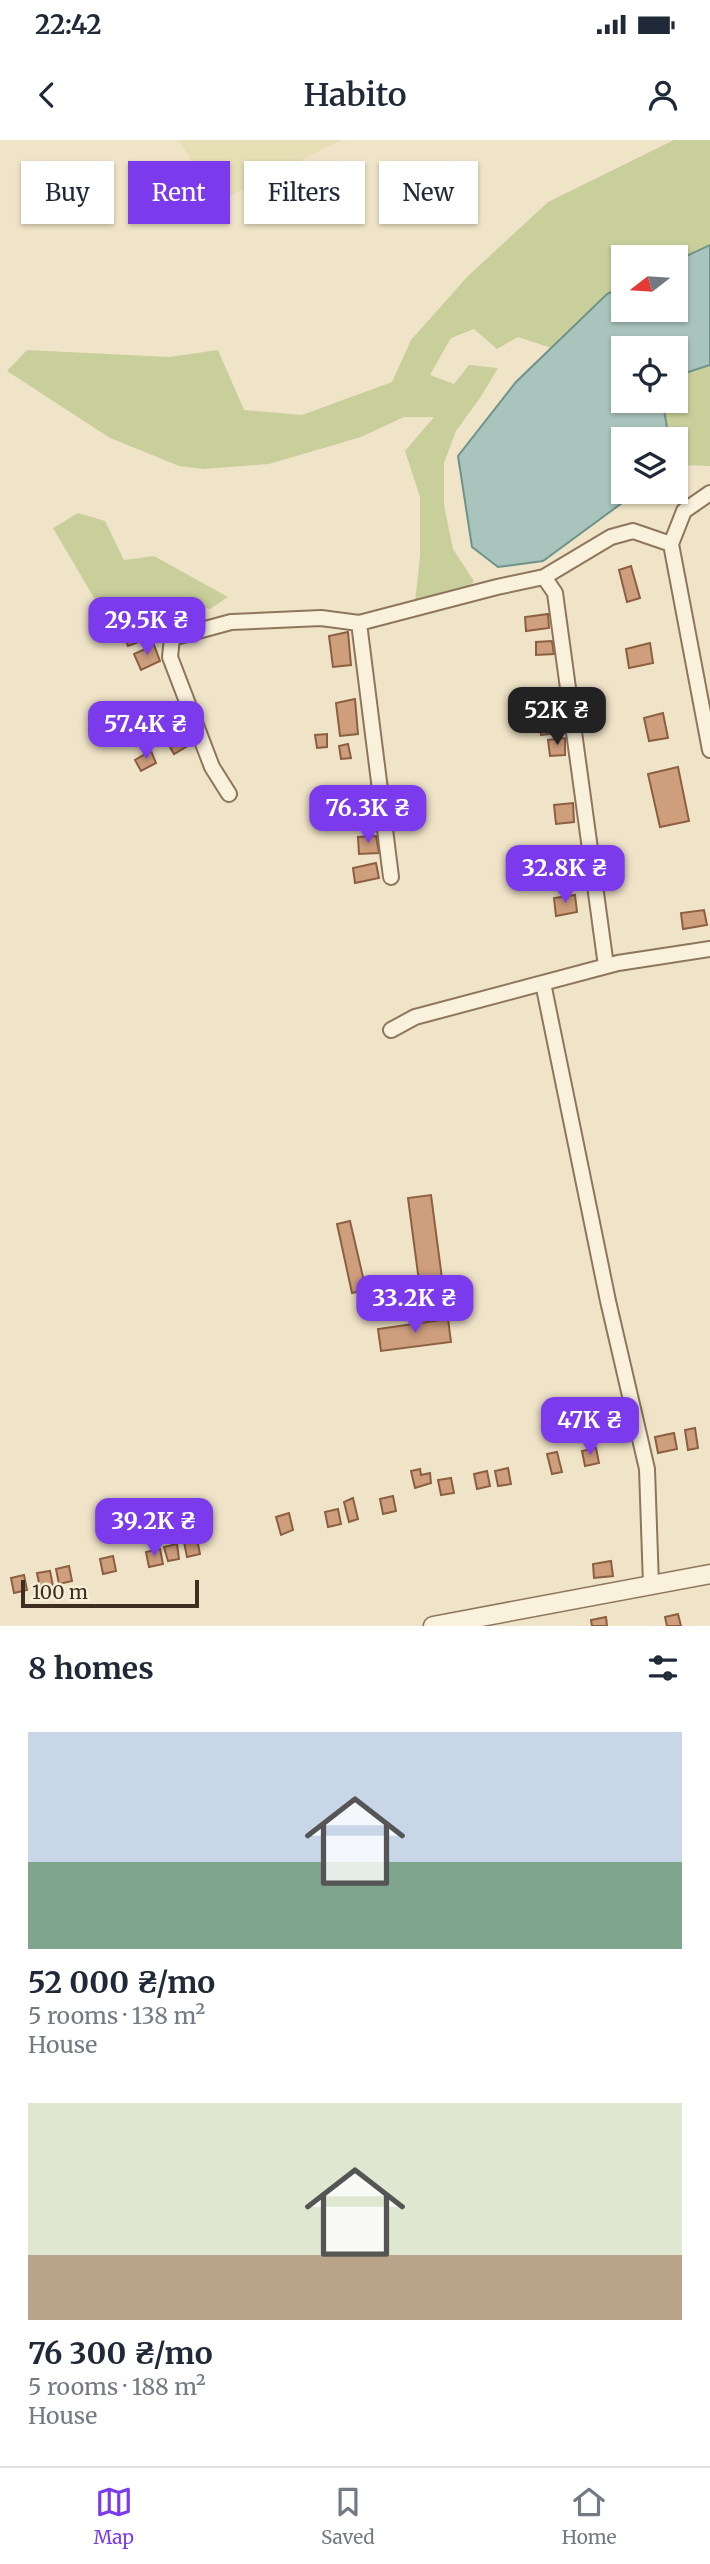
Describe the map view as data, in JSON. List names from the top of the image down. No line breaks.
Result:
{"scale_bar":"100 m","north":"left","page":{"status":"22:42","header":"Habito","chip":["Buy","Rent","Filters","New"],"price":["29.5K ₴","52K ₴","57.4K ₴","76.3K ₴","32.8K ₴","33.2K ₴","47K ₴","39.2K ₴"],"scale":"100 m","heading":"8 homes","list":[{"name":"52 000 ₴/mo","note":"5 rooms · 138 m² · House"},{"name":"76 300 ₴/mo","note":"5 rooms · 188 m² · House"}],"tabs":["Map","Saved","Home"]}}
